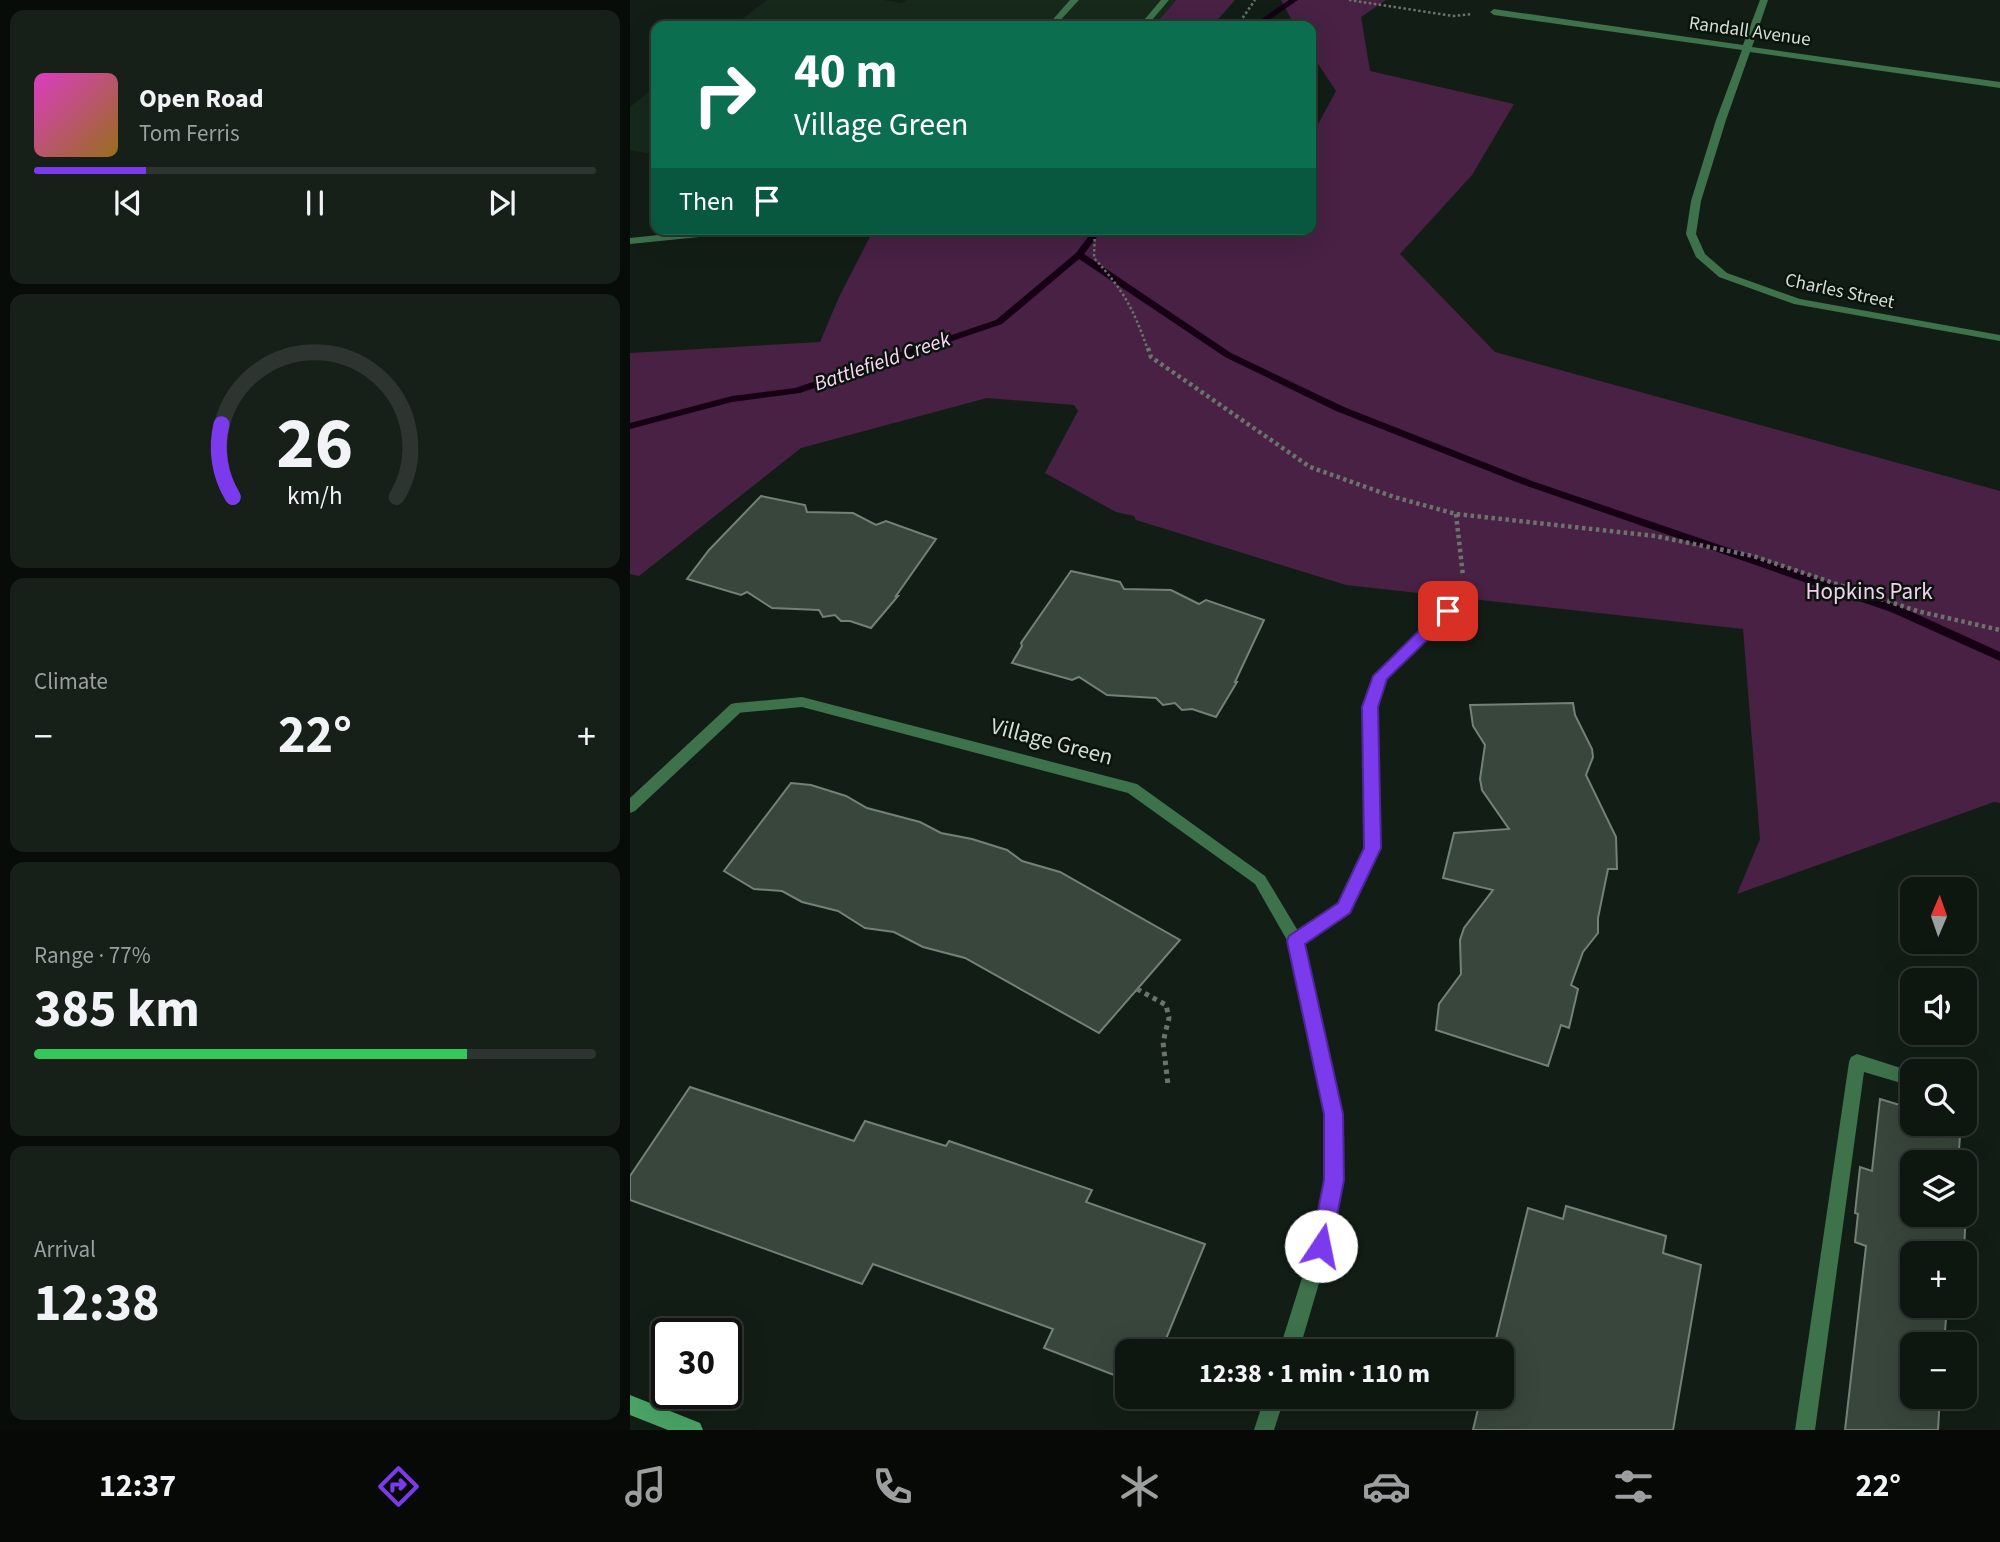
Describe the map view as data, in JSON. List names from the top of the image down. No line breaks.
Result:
{"streets":{"street":["Randall Avenue","Charles Street","Village Green"]},"crossings":[["Randall Avenue","Charles Street"]],"water":["Battlefield Creek"],"parks":["Hopkins Park"],"north":"top","page":{"turn":["40 m","Village Green"],"song":["Open Road","Tom Ferris"],"then":"Then","tile":["Climate",["Range · 77%","385 km"],["Arrival","12:38"]],"heat":["−","22°","+"],"map_buttons":["+","−"],"limit":"30","trip":"12:38 · 1 min · 110 m","tabs":["12:37","22°"],"gauge":["26","km/h"]}}
